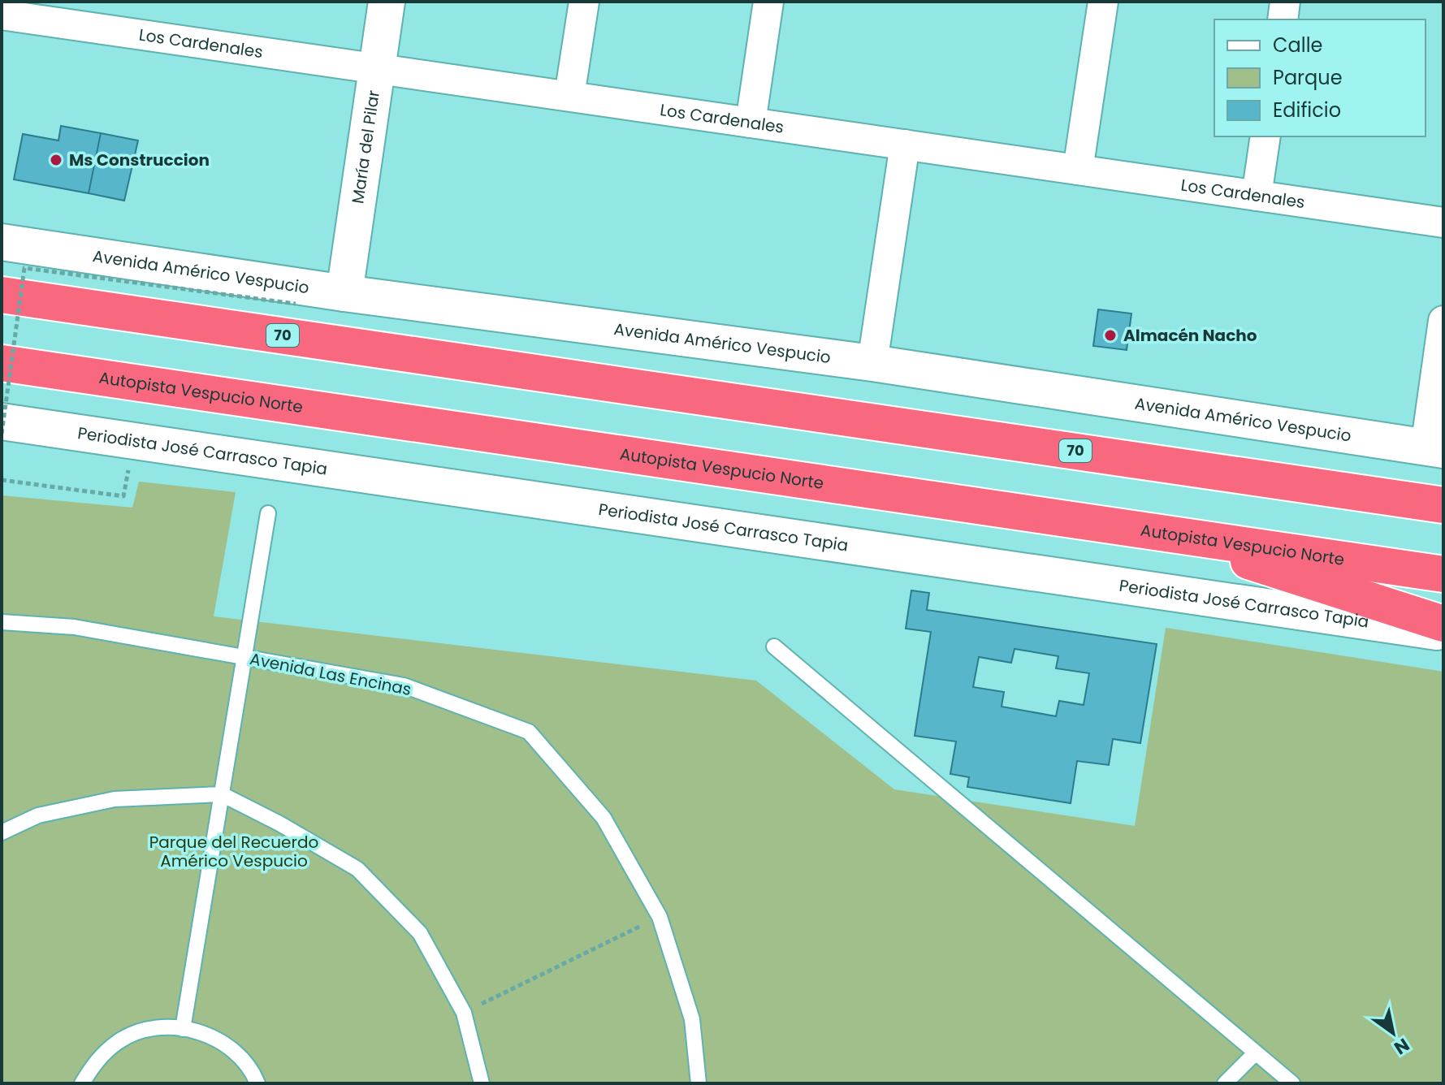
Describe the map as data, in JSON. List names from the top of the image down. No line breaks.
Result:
{"streets":{"highway":["70","Autopista Vespucio Norte"],"main road":["María del Pilar","Avenida Américo Vespucio","Periodista José Carrasco Tapia"],"street":["Los Cardenales"],"lane":["Avenida Las Encinas"]},"crossings":[["Los Cardenales","María del Pilar"],["María del Pilar","Avenida Américo Vespucio"]],"parks":["Parque del Recuerdo Américo Vespucio"],"places":["Ms Construccion","Almacén Nacho"],"legend":["Calle","Parque","Edificio"],"north":"bottom right"}
